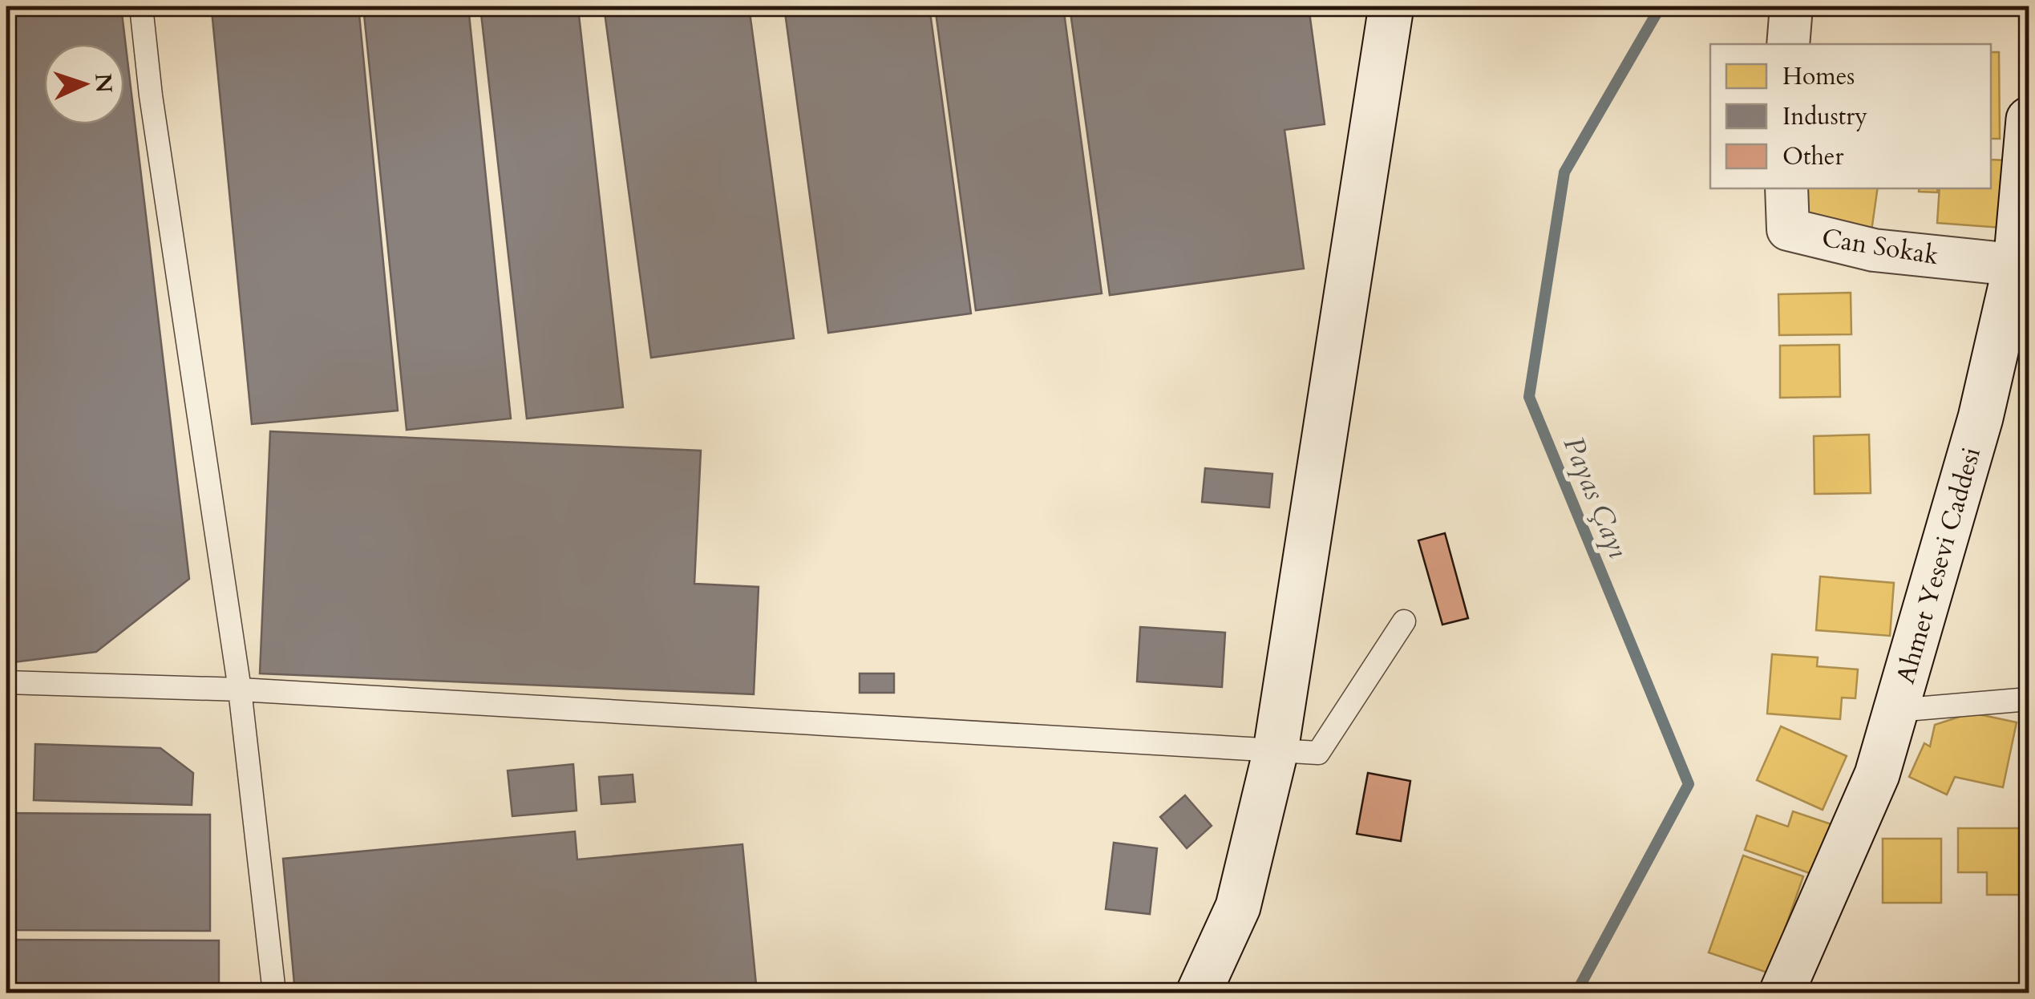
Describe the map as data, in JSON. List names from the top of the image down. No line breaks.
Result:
{"streets":{"street":["Can Sokak","Ahmet Yesevi Caddesi"]},"crossings":[["Can Sokak","Ahmet Yesevi Caddesi"]],"water":["Payas Çayı"],"legend":["Homes","Industry","Other"],"north":"right"}
